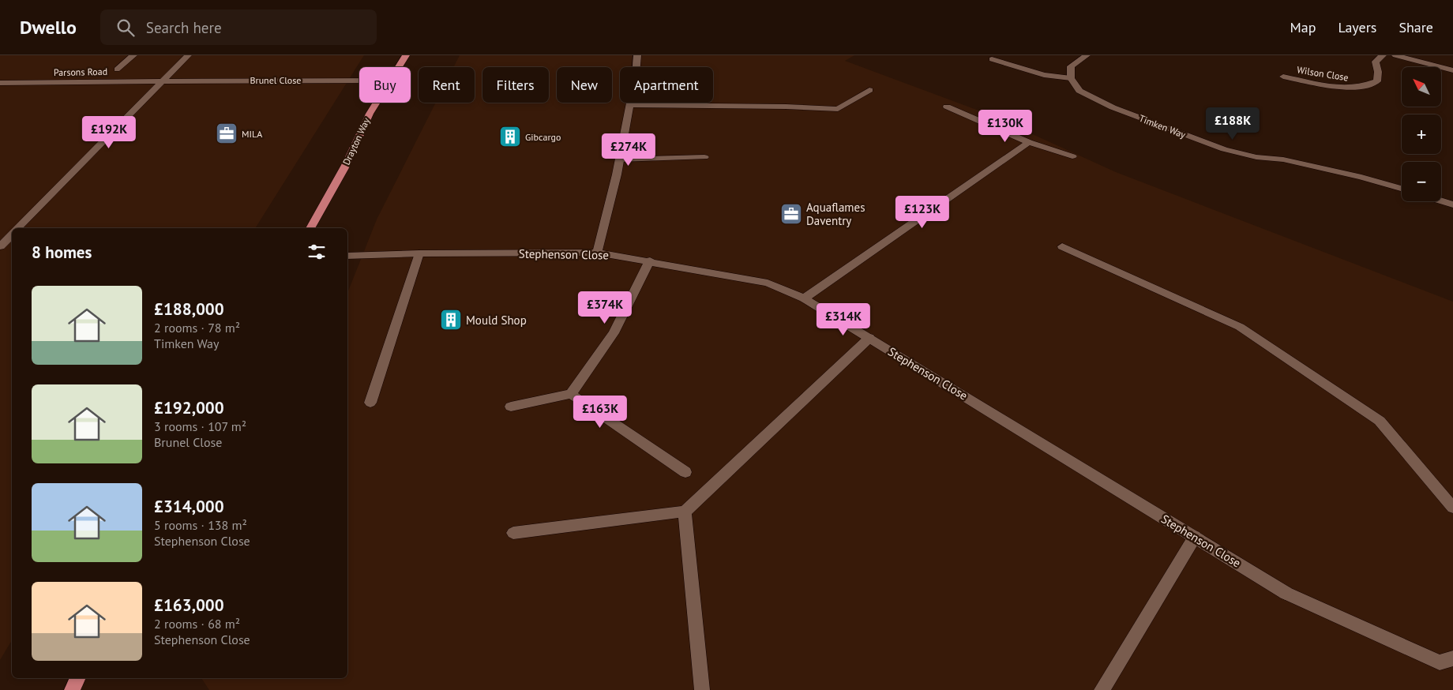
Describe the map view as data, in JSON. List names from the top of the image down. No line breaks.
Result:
{"streets":{"main road":["Drayton Way"],"street":["Parsons Road","Wilson Close","Brunel Close","Timken Way","Stephenson Close"]},"crossings":[["Parsons Road","Brunel Close"]],"places":{"office":["MILA","Aquaflames Daventry"],"building":["Gibcargo","Mould Shop"]},"north":"top left","page":{"header":"Dwello","search":"Search here","nav":["Map","Layers","Share"],"map_buttons":["+","−"],"chip":["Buy","Rent","Filters","New","Apartment"],"price":["£188K","£130K","£192K","£274K","£123K","£374K","£314K","£163K"],"heading":"8 homes","list":[{"name":"£188,000","note":"2 rooms · 78 m² · Timken Way"},{"name":"£192,000","note":"3 rooms · 107 m² · Brunel Close"},{"name":"£314,000","note":"5 rooms · 138 m² · Stephenson Close"},{"name":"£163,000","note":"2 rooms · 68 m² · Stephenson Close"}]}}
